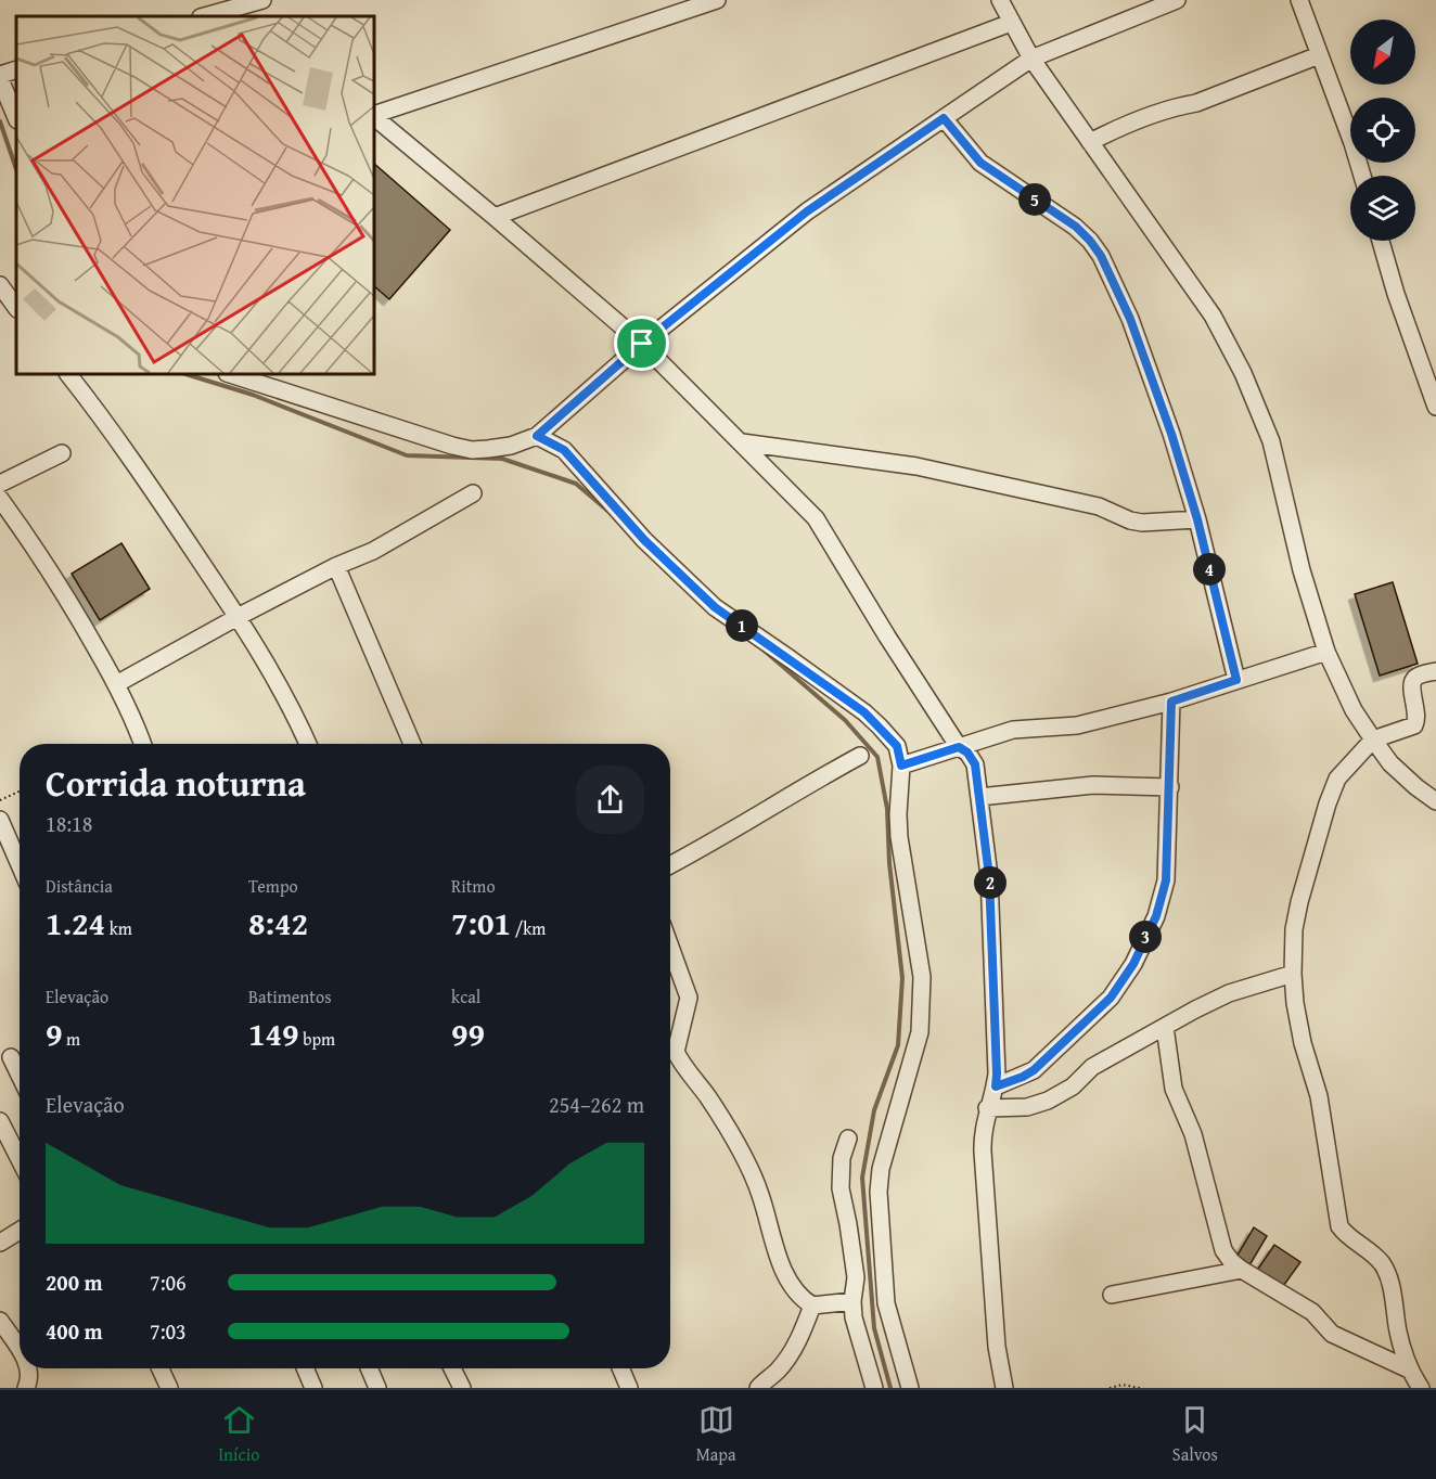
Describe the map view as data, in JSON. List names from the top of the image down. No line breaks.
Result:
{"north":"bottom left","page":{"pins":["5","4","1","2","3"],"heading":["Corrida noturna","18:18"],"stats":[["Distância","1.24 km"],["Tempo","8:42"],["Ritmo","7:01 /km"],["Elevação","9 m"],["Batimentos","149 bpm"],["kcal","99"]],"chart":["Elevação","254–262 m"],"list":[{"name":"200 m","note":"7:06"},{"name":"400 m","note":"7:03"}],"tabs":["Início","Mapa","Salvos"]}}
